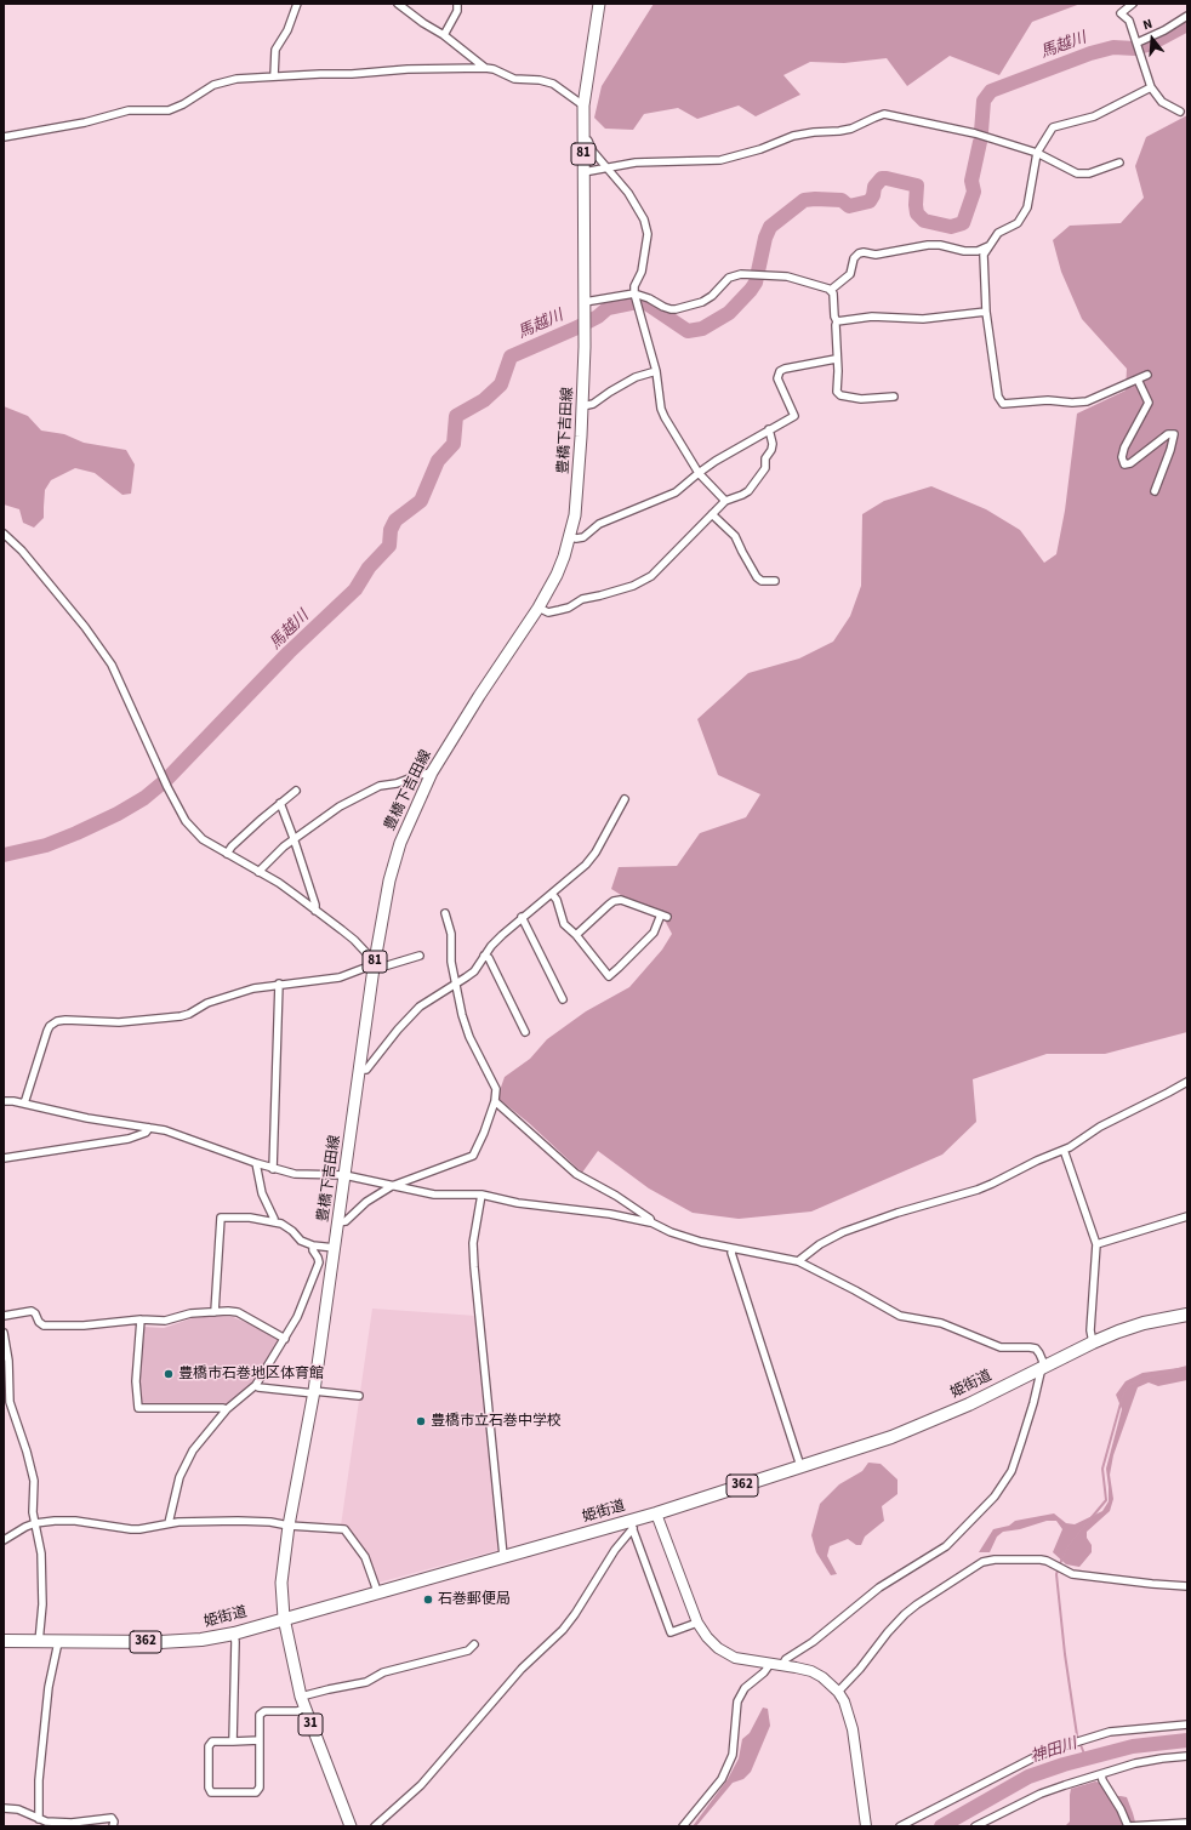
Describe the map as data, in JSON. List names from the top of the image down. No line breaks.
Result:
{"streets":{"highway":["姫街道","362"],"main road":["81","豊橋下吉田線","31"]},"crossings":[["豊橋下吉田線","姫街道"],["豊橋下吉田線","31"],["姫街道","31"]],"water":["馬越川","神田川"],"places":["豊橋市石巻地区体育館","豊橋市立石巻中学校","石巻郵便局"],"north":"top"}
